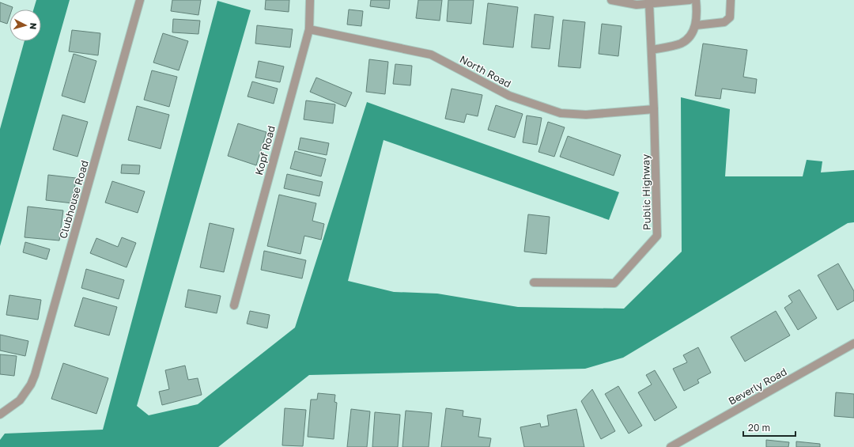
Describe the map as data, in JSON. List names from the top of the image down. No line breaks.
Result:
{"streets":{"street":["North Road","Kopf Road","Public Highway","Clubhouse Road","Beverly Road"]},"crossings":[["North Road","Kopf Road"],["North Road","Public Highway"]],"scale_bar":"20 m","north":"right"}
